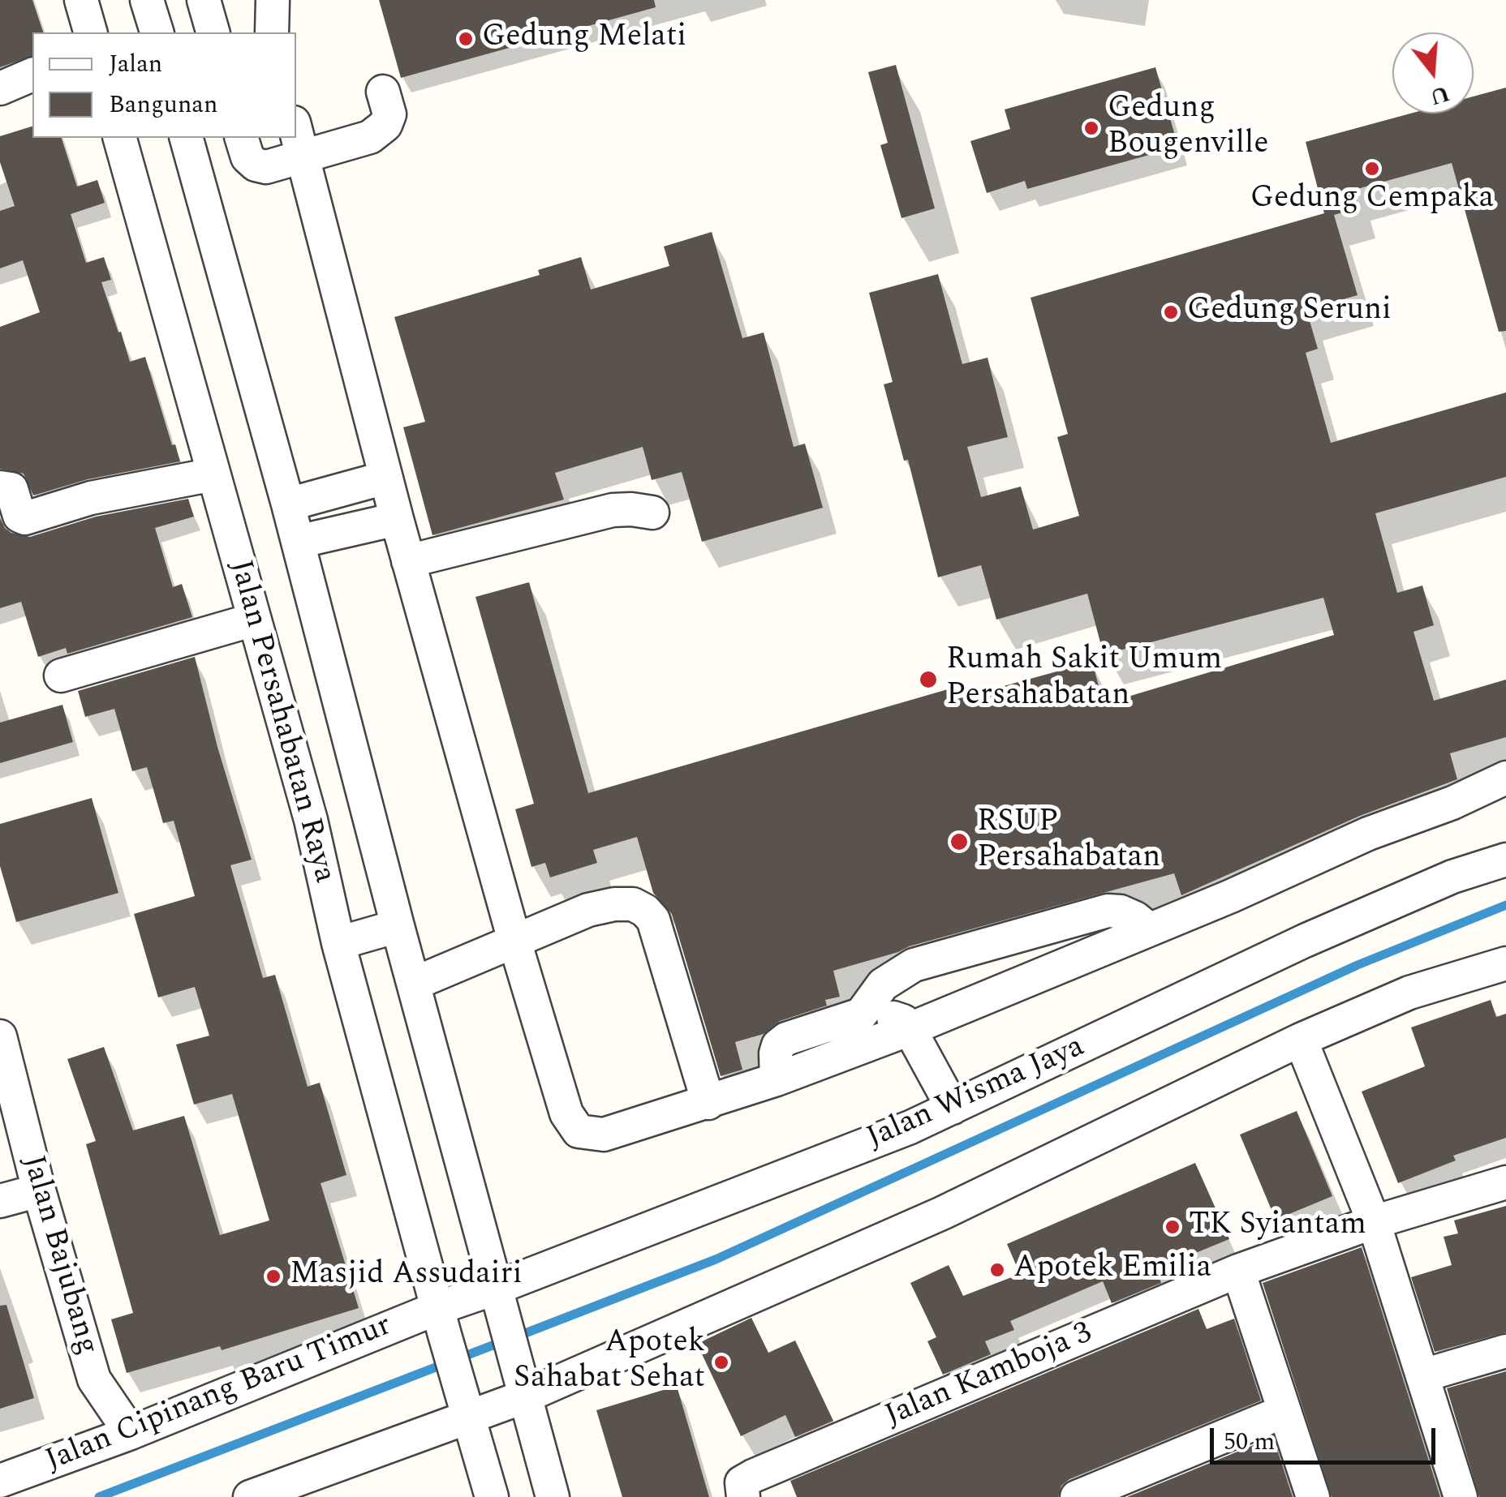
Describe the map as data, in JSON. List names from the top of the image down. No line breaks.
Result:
{"streets":{"street":["Jalan Persahabatan Raya","Jalan Wisma Jaya","Jalan Bajubang","Jalan Kamboja 3","Jalan Cipinang Baru Timur"]},"crossings":[["Jalan Persahabatan Raya","Jalan Wisma Jaya"],["Jalan Persahabatan Raya","Jalan Cipinang Baru Timur"],["Jalan Wisma Jaya","Jalan Cipinang Baru Timur"],["Jalan Bajubang","Jalan Cipinang Baru Timur"]],"places":["Gedung Melati","Gedung Bougenville","Gedung Cempaka","Gedung Seruni","Rumah Sakit Umum Persahabatan","RSUP Persahabatan","TK Syiantam","Apotek Emilia","Masjid Assudairi","Apotek Sahabat Sehat"],"legend":["Jalan","Bangunan"],"scale_bar":"50 m","north":"bottom"}
